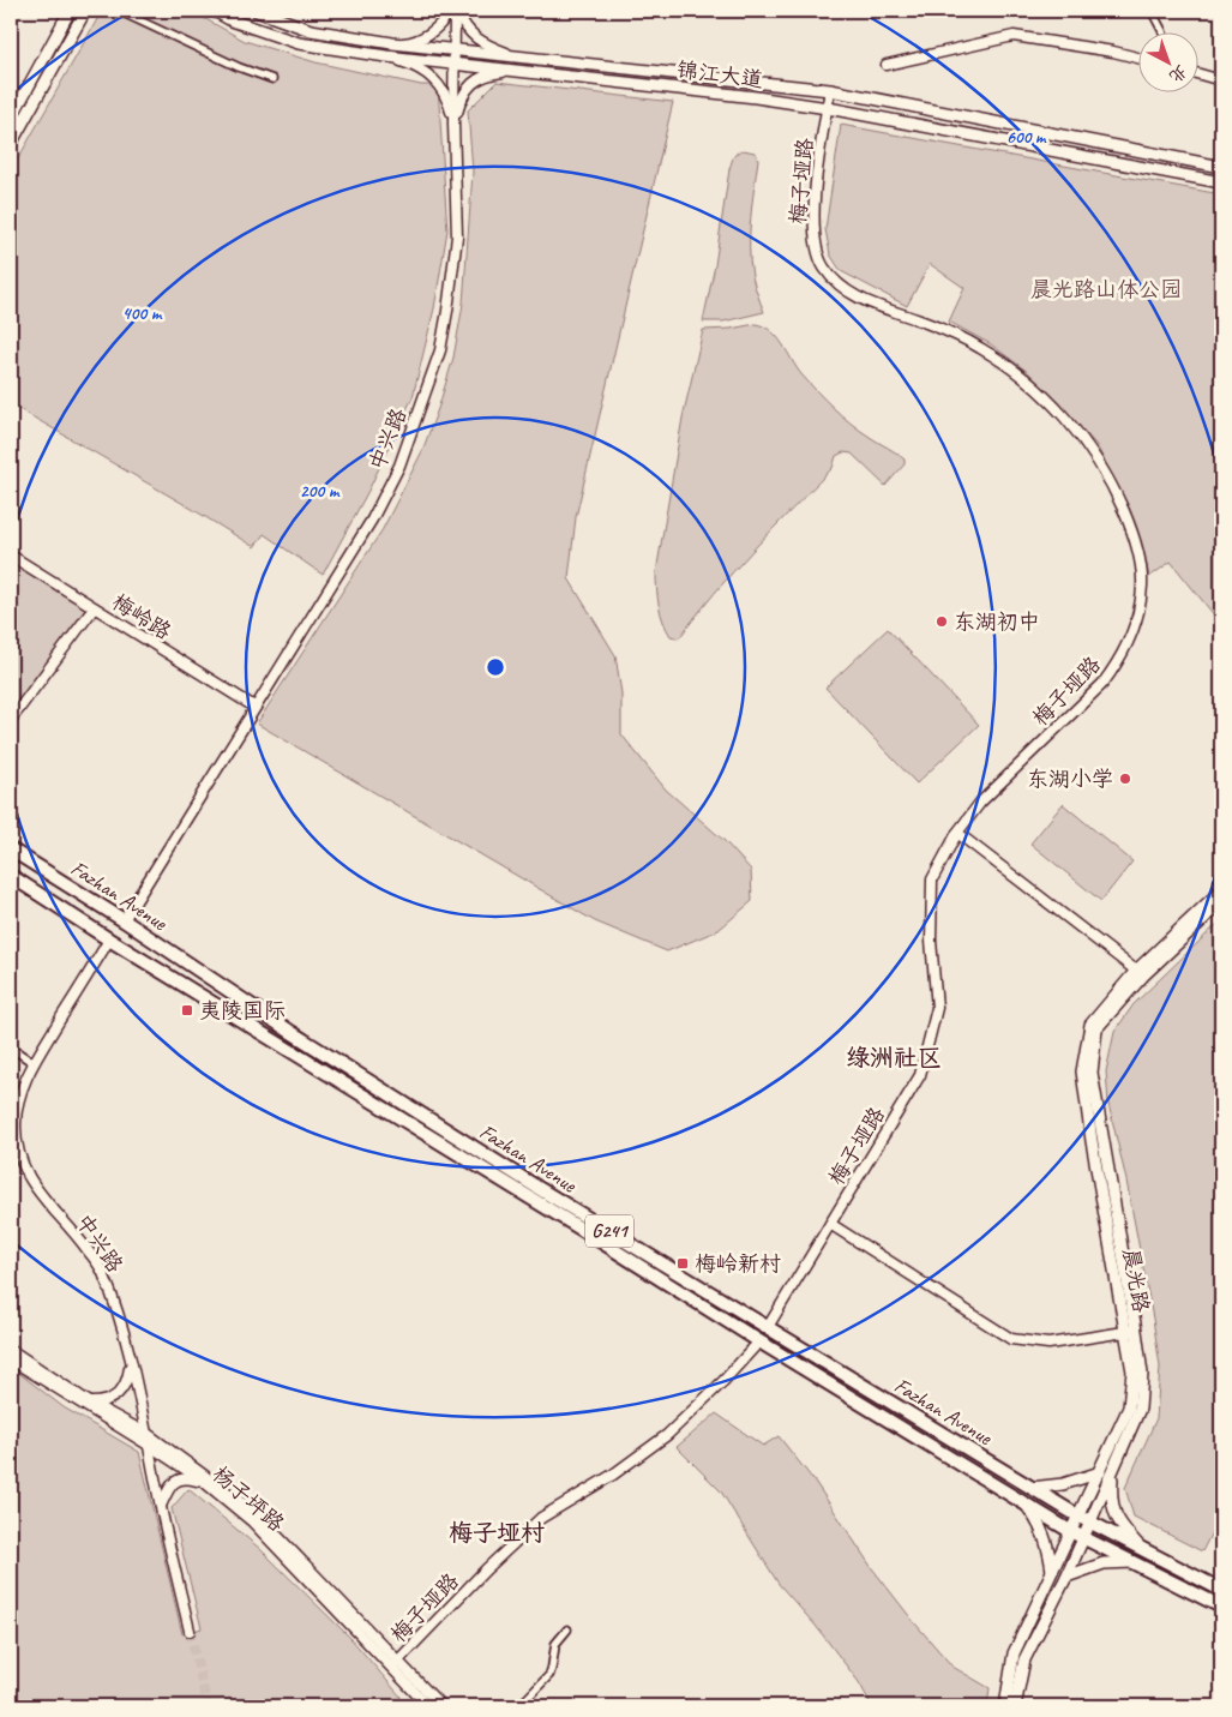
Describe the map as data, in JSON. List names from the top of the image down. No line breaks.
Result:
{"streets":{"highway":["Fazhan Avenue","G241"],"main road":["锦江大道","梅子垭路","中兴路","梅岭路","晨光路","杨子坪路"]},"crossings":[["锦江大道","梅子垭路"],["锦江大道","中兴路"],["梅子垭路","Fazhan Avenue"],["梅子垭路","杨子坪路"],["中兴路","梅岭路"],["中兴路","Fazhan Avenue"],["中兴路","杨子坪路"],["Fazhan Avenue","晨光路"]],"districts":["绿洲社区","梅子垭村"],"parks":["晨光路山体公园"],"places":{"other":["东湖初中","东湖小学"],"transit":["夷陵国际","梅岭新村"]},"north":"bottom right","rings":["600 m","400 m","200 m"]}
